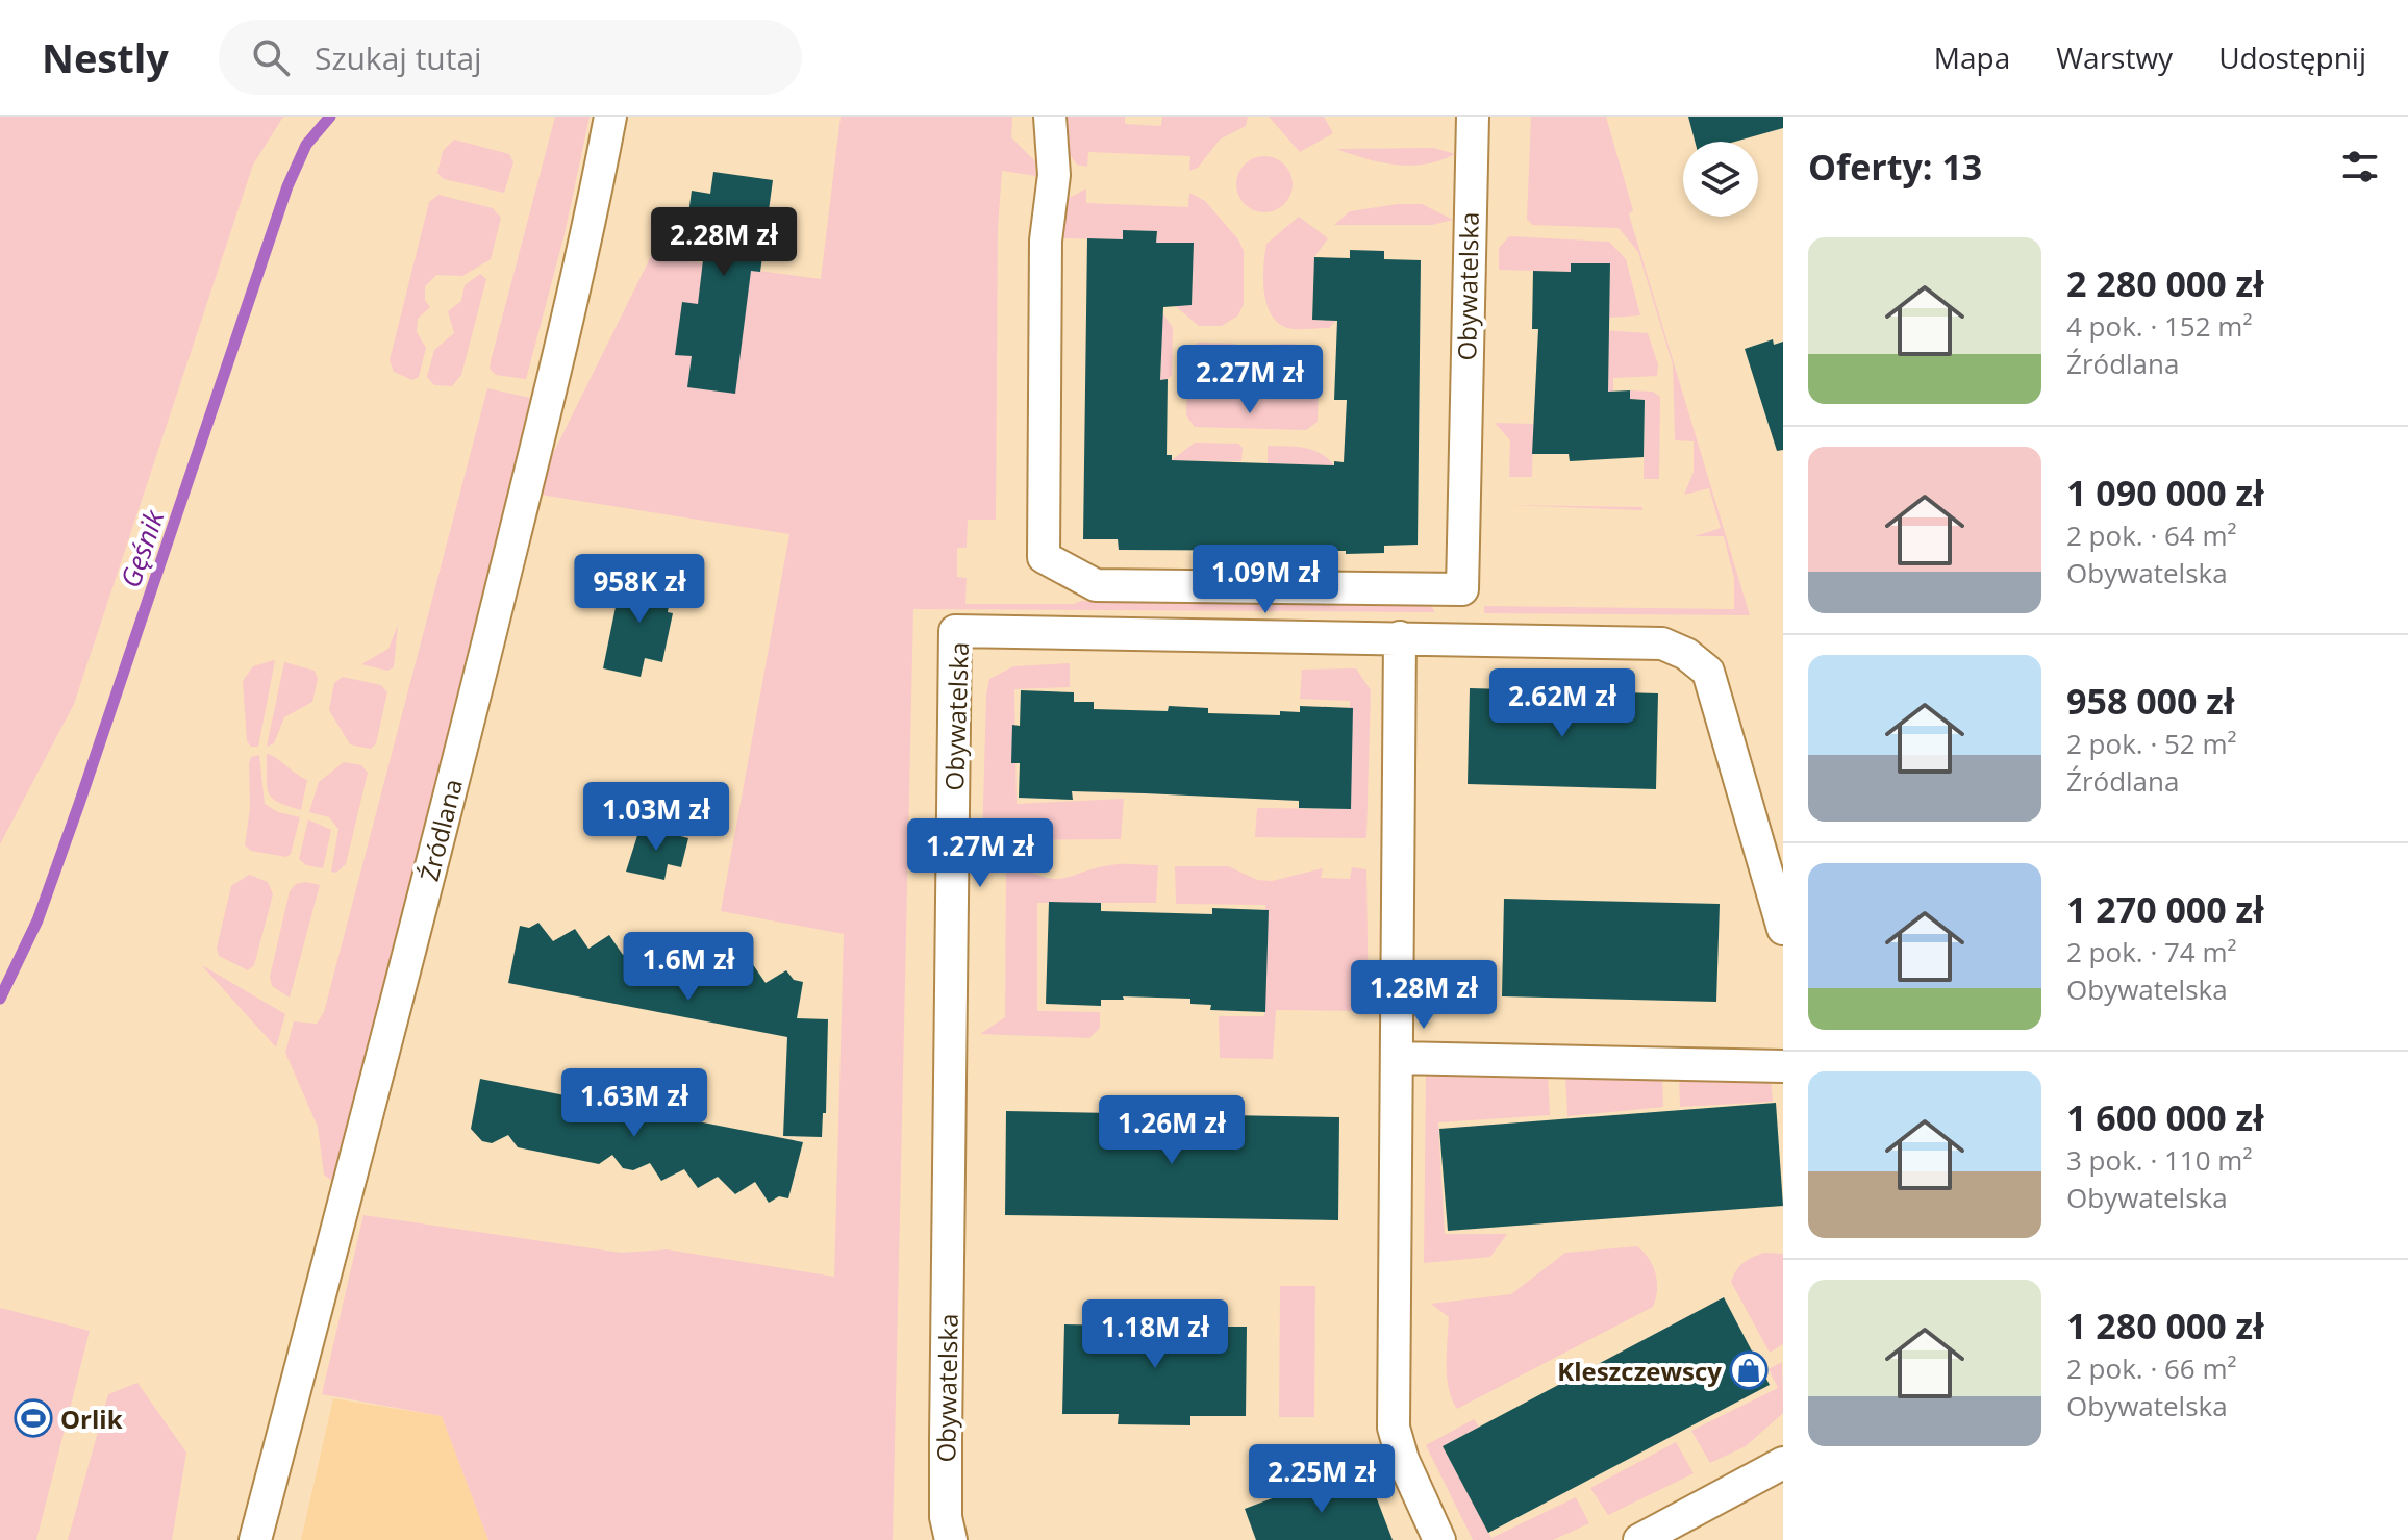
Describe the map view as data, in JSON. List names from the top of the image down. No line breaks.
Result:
{"streets":{"street":["Obywatelska","Źródlana"]},"water":["Gęśnik"],"places":{"shop":["Kleszczewscy"],"sports":["Orlik"]},"page":{"header":"Nestly","search":"Szukaj tutaj","nav":["Mapa","Warstwy","Udostępnij"],"heading":"Oferty: 13","price":["2.28M zł","2.27M zł","1.09M zł","958K zł","2.62M zł","1.03M zł","1.27M zł","1.6M zł","1.28M zł","1.63M zł","1.26M zł","1.18M zł","2.25M zł"],"list":[{"name":"2 280 000 zł","note":"4 pok. · 152 m² · Źródlana"},{"name":"1 090 000 zł","note":"2 pok. · 64 m² · Obywatelska"},{"name":"958 000 zł","note":"2 pok. · 52 m² · Źródlana"},{"name":"1 270 000 zł","note":"2 pok. · 74 m² · Obywatelska"},{"name":"1 600 000 zł","note":"3 pok. · 110 m² · Obywatelska"},{"name":"1 280 000 zł","note":"2 pok. · 66 m² · Obywatelska"}]}}
